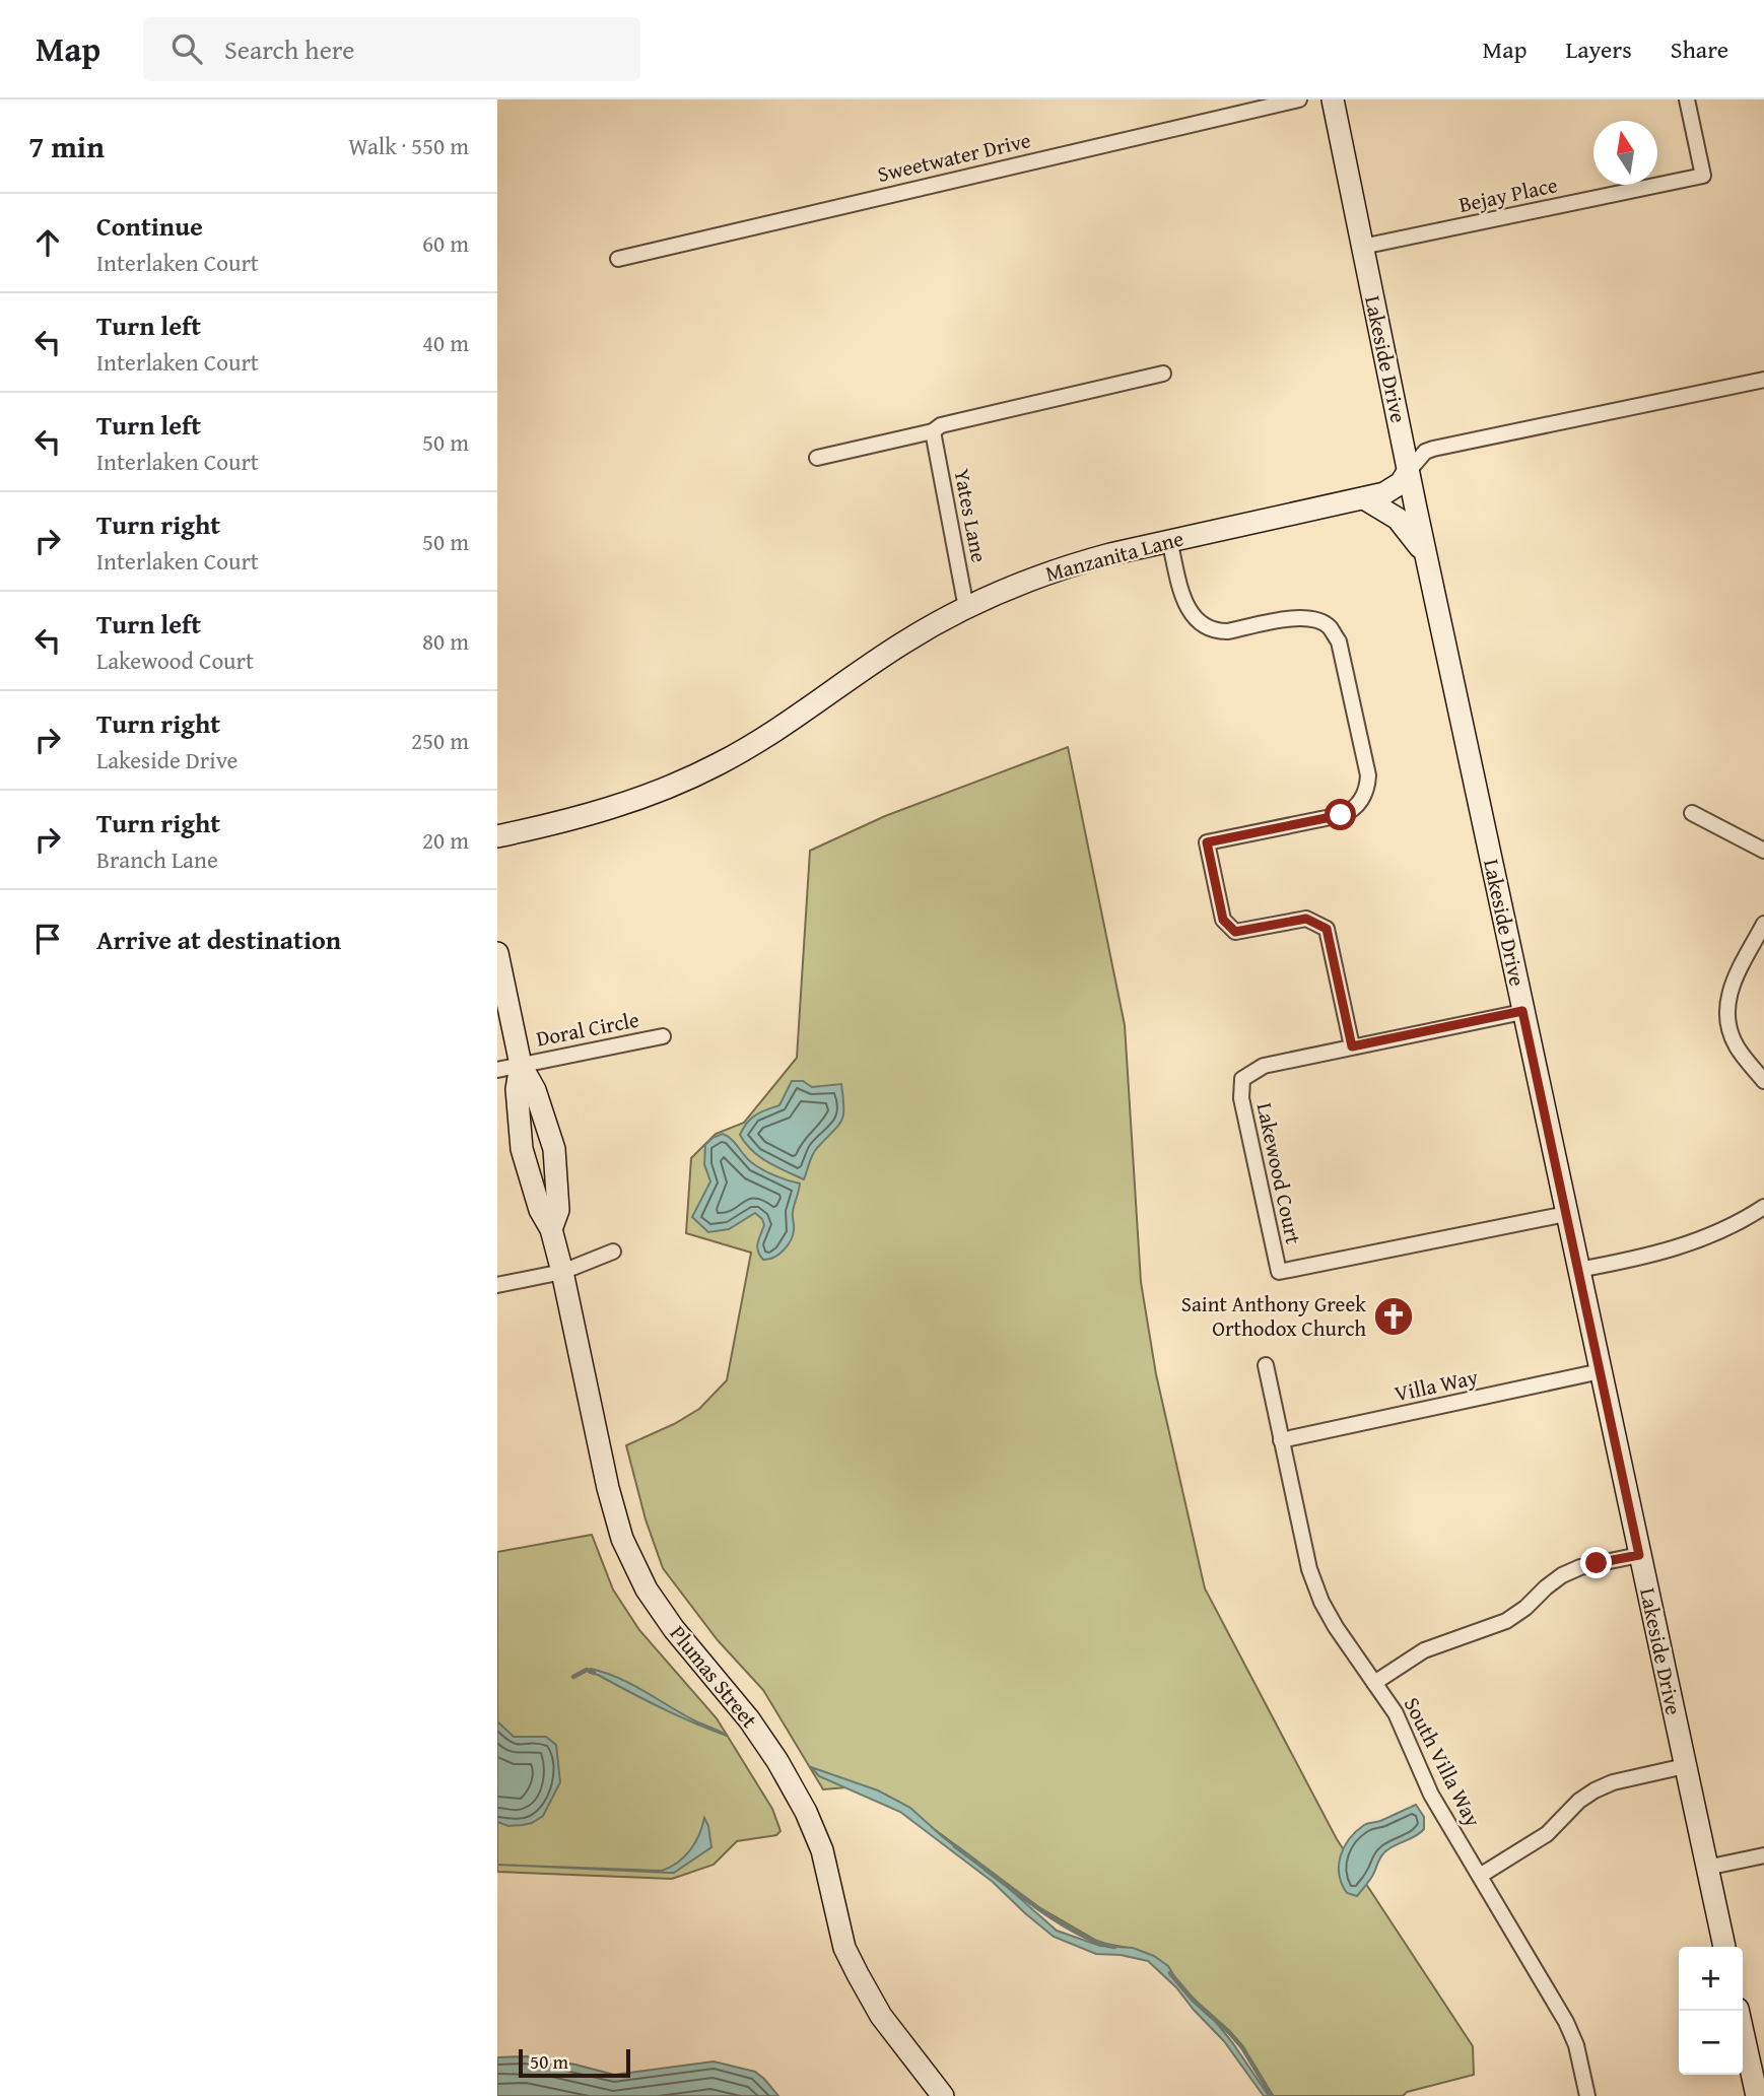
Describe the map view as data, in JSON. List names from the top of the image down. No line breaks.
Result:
{"streets":{"street":["Sweetwater Drive","Bejay Place","Lakeside Drive","Yates Lane","Manzanita Lane","Doral Circle","Lakewood Court","Villa Way","Plumas Street","South Villa Way"]},"crossings":[["Bejay Place","Lakeside Drive"],["Lakeside Drive","Manzanita Lane"],["Lakeside Drive","Lakewood Court"],["Lakeside Drive","Villa Way"],["Yates Lane","Manzanita Lane"],["Doral Circle","Plumas Street"],["Villa Way","South Villa Way"]],"places":{"church":["Saint Anthony Greek Orthodox Church"]},"scale_bar":"50 m","north":"top","page":{"header":"Map","search":"Search here","nav":["Map","Layers","Share"],"heading":["7 min","Walk · 550 m"],"list":[["Continue","Interlaken Court","60 m"],["Turn left","Interlaken Court","40 m"],["Turn left","Interlaken Court","50 m"],["Turn right","Interlaken Court","50 m"],["Turn left","Lakewood Court","80 m"],["Turn right","Lakeside Drive","250 m"],["Turn right","Branch Lane","20 m"],"Arrive at destination"],"map_buttons":["+","−"],"scale":"50 m"}}
